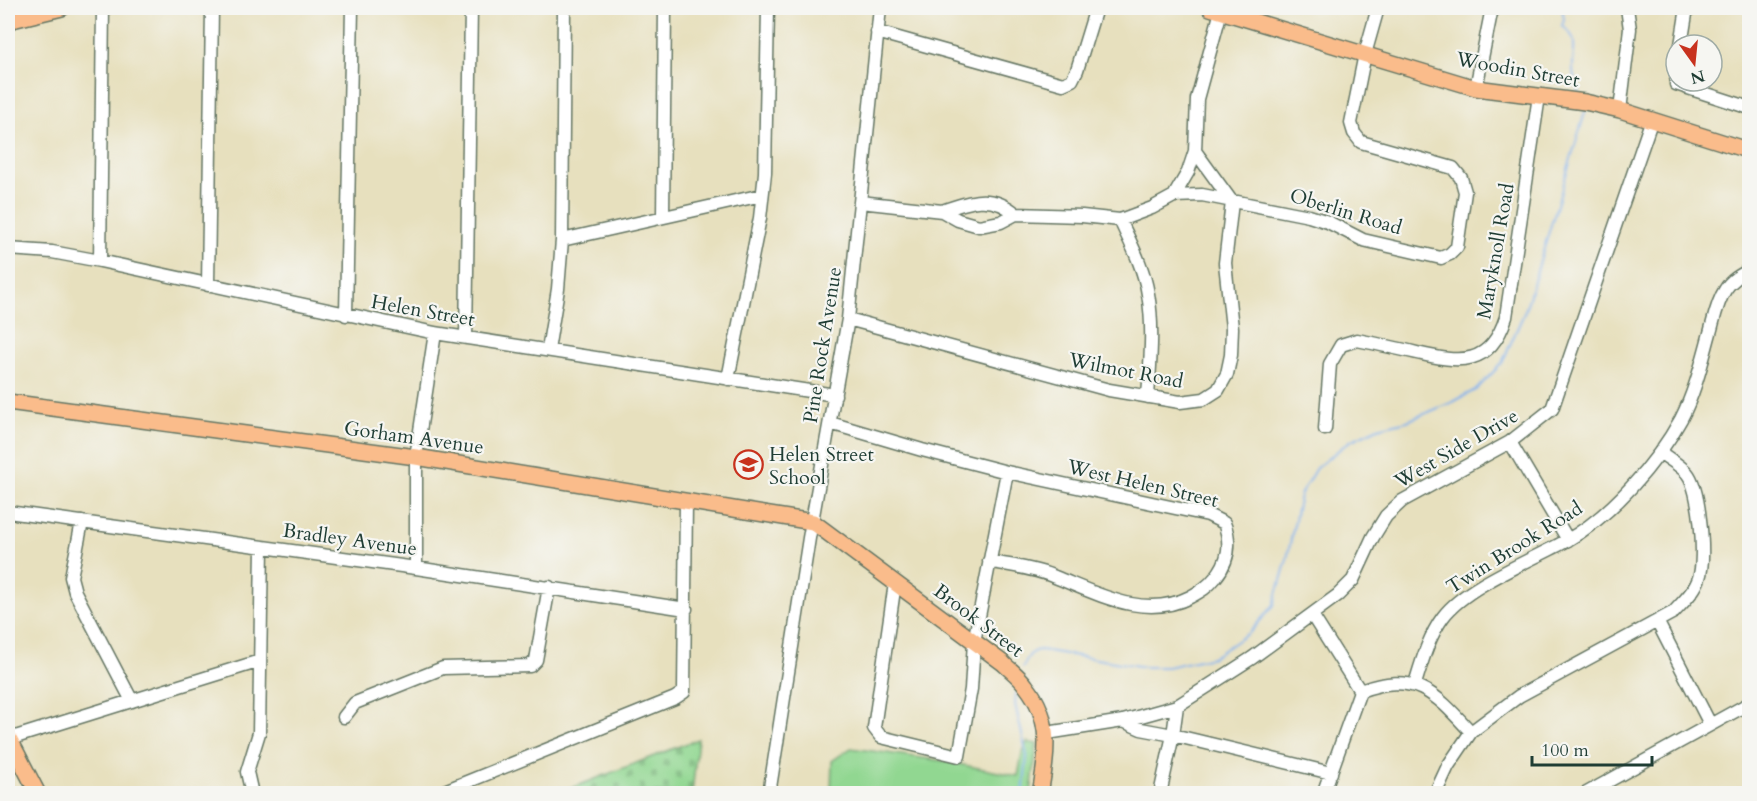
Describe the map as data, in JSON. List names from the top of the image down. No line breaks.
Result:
{"streets":{"main road":["Woodin Street","Gorham Avenue","Brook Street"],"street":["Oberlin Road","Maryknoll Road","Helen Street","Pine Rock Avenue","Wilmot Road","West Side Drive","West Helen Street","Bradley Avenue","Twin Brook Road"]},"crossings":[["Woodin Street","Oberlin Road"],["Woodin Street","Maryknoll Road"],["Woodin Street","West Side Drive"],["Oberlin Road","Pine Rock Avenue"],["Oberlin Road","Wilmot Road"],["Helen Street","Pine Rock Avenue"],["Pine Rock Avenue","Wilmot Road"],["Pine Rock Avenue","Gorham Avenue"],["Pine Rock Avenue","West Helen Street"],["Pine Rock Avenue","Brook Street"],["Gorham Avenue","Brook Street"],["West Side Drive","Brook Street"]],"places":{"school or university":["Helen Street School"]},"scale_bar":"100 m","north":"bottom"}
